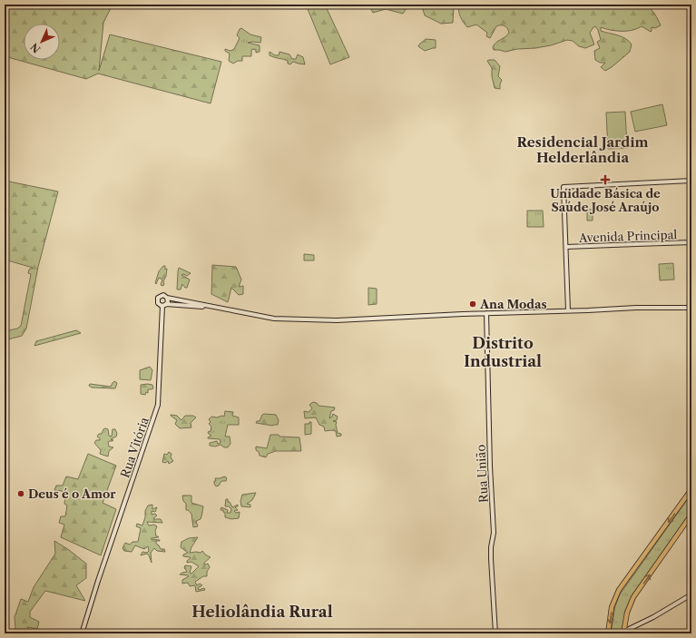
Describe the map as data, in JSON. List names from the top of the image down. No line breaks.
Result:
{"streets":{"street":["Avenida Principal","Rua Vitória","Rua União"]},"districts":["Residencial Jardim Helderlândia","Distrito Industrial","Heliolândia Rural"],"places":{"health":["Unidade Básica de Saúde José Araújo"],"other":["Ana Modas","Deus é o Amor"]},"north":"bottom left"}
